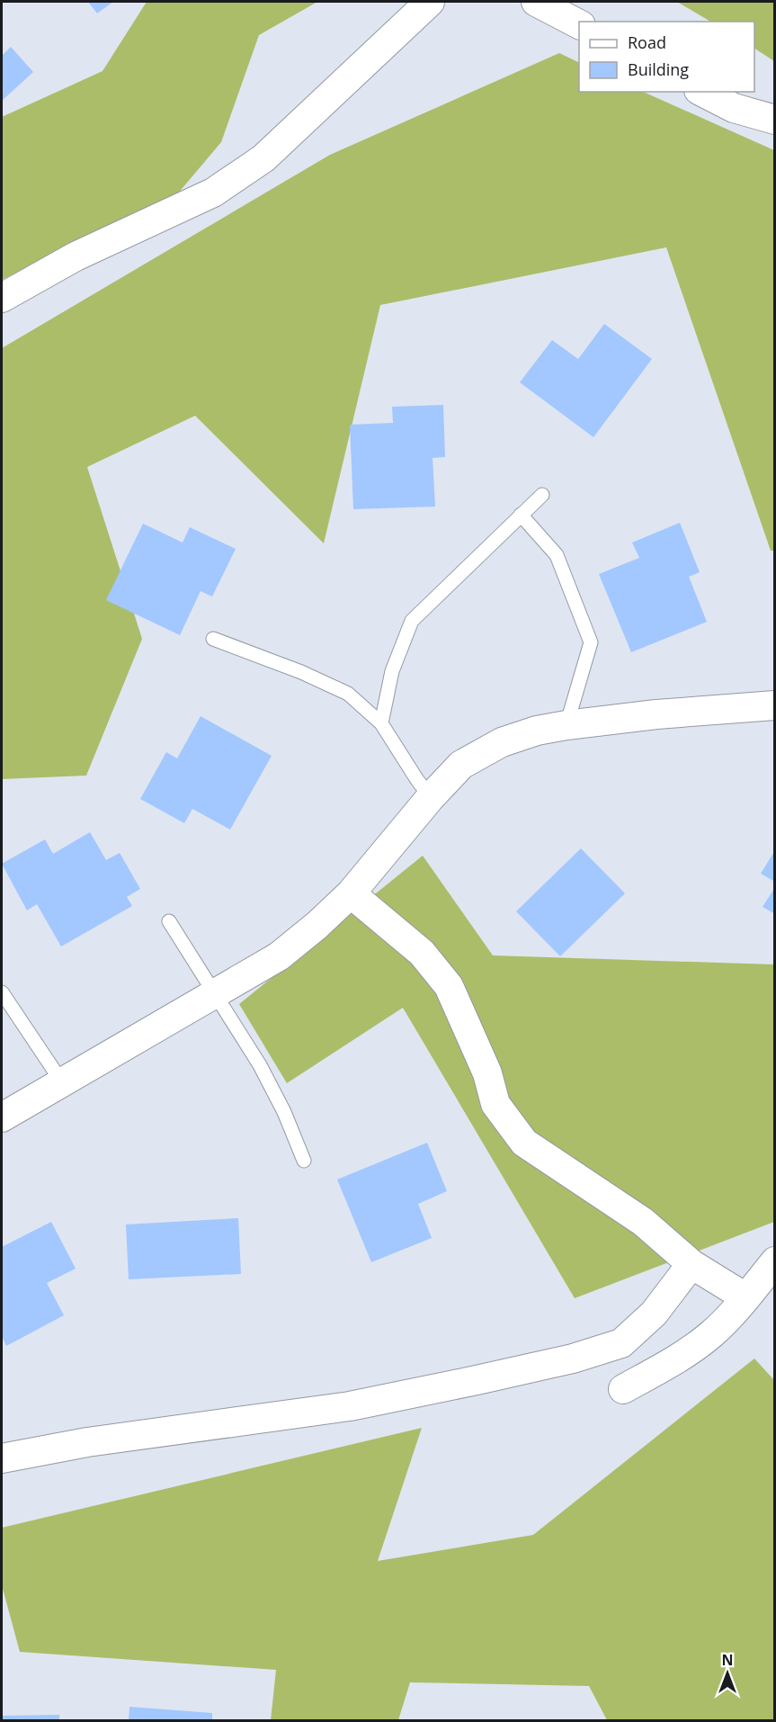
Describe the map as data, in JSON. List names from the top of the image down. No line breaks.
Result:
{"legend":["Road","Building"],"north":"top"}
